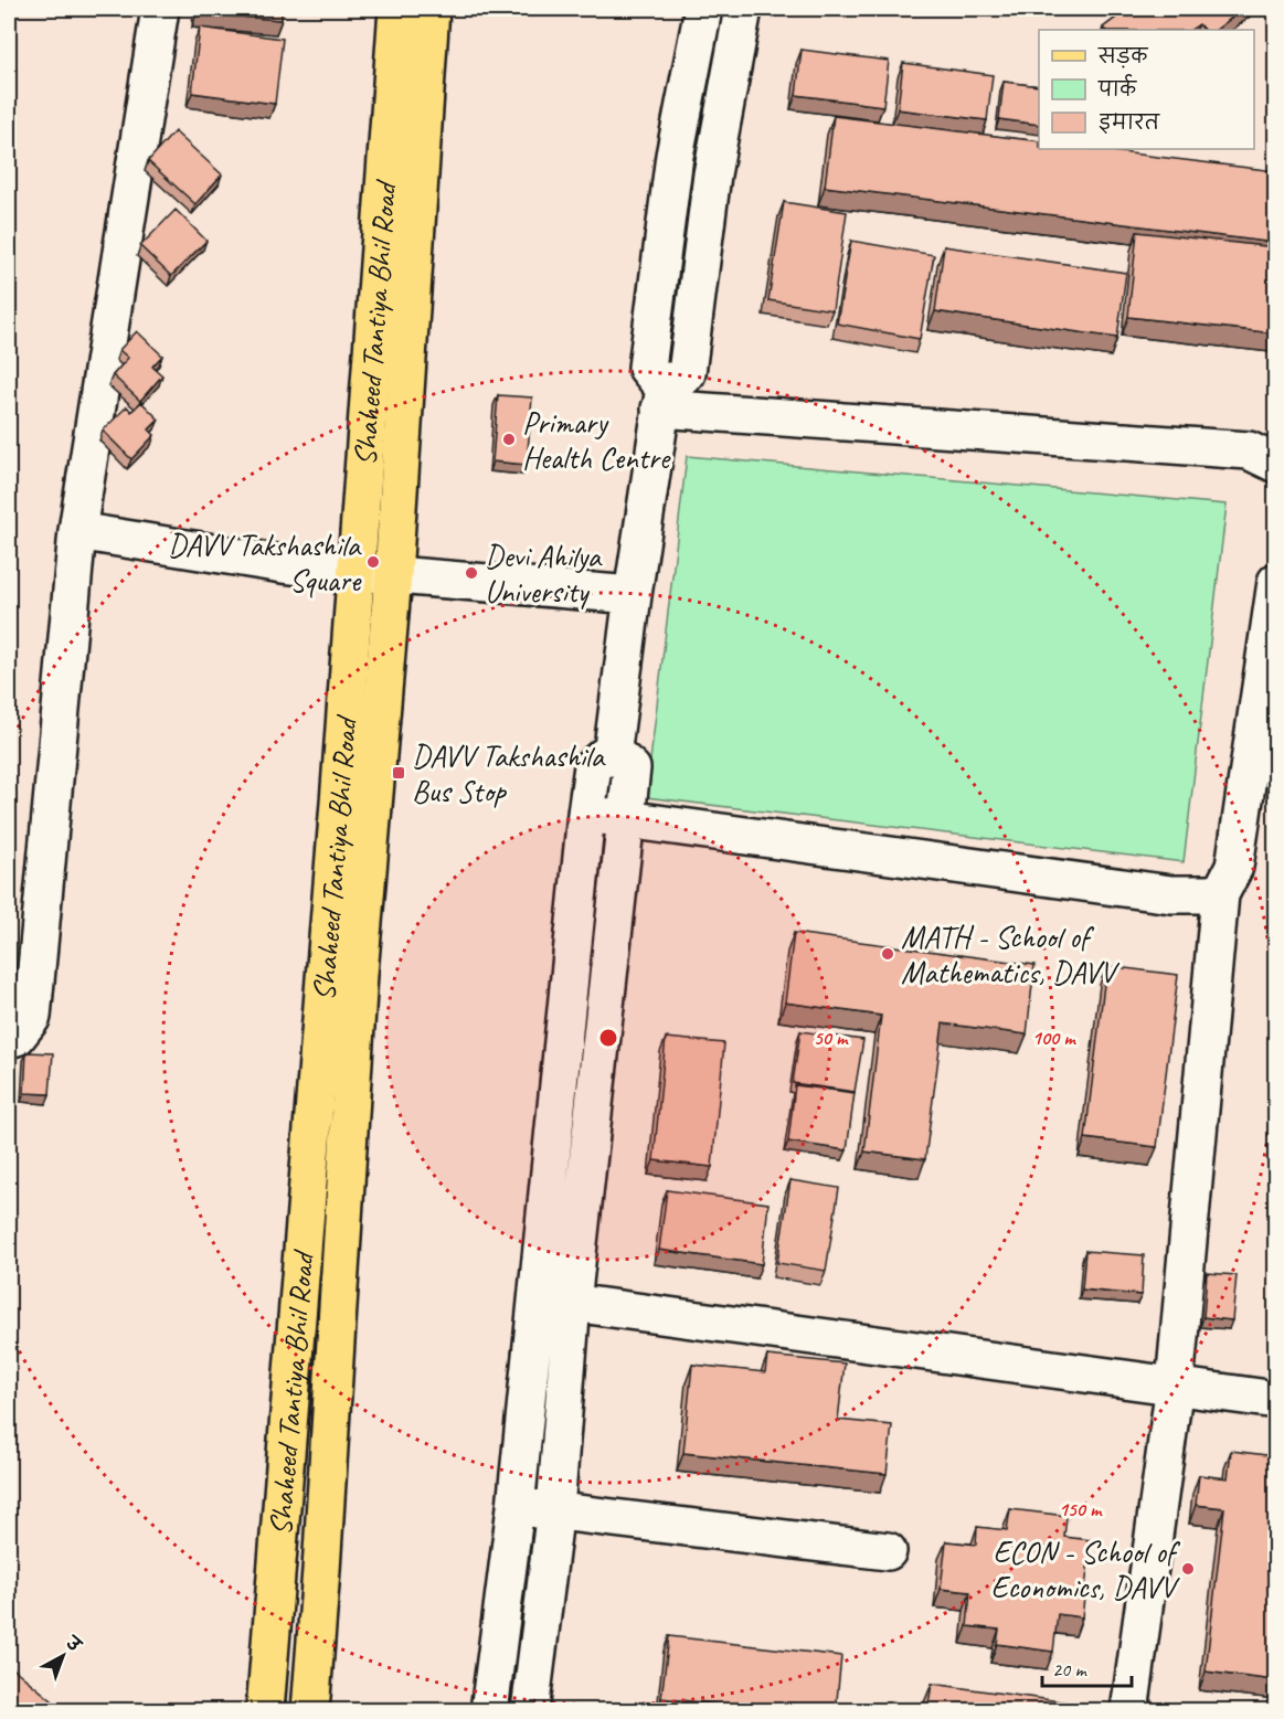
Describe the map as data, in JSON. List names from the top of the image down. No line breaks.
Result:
{"streets":{"main road":["Shaheed Tantiya Bhil Road"]},"places":{"other":["Primary Health Centre","DAVV Takshashila Square","Devi Ahilya University","MATH - School of Mathematics, DAVV","ECON - School of Economics, DAVV"],"transit":["DAVV Takshashila Bus Stop"]},"legend":["सड़क","पार्क","इमारत"],"scale_bar":"20 m","north":"top right","rings":["50 m","100 m","150 m"]}
